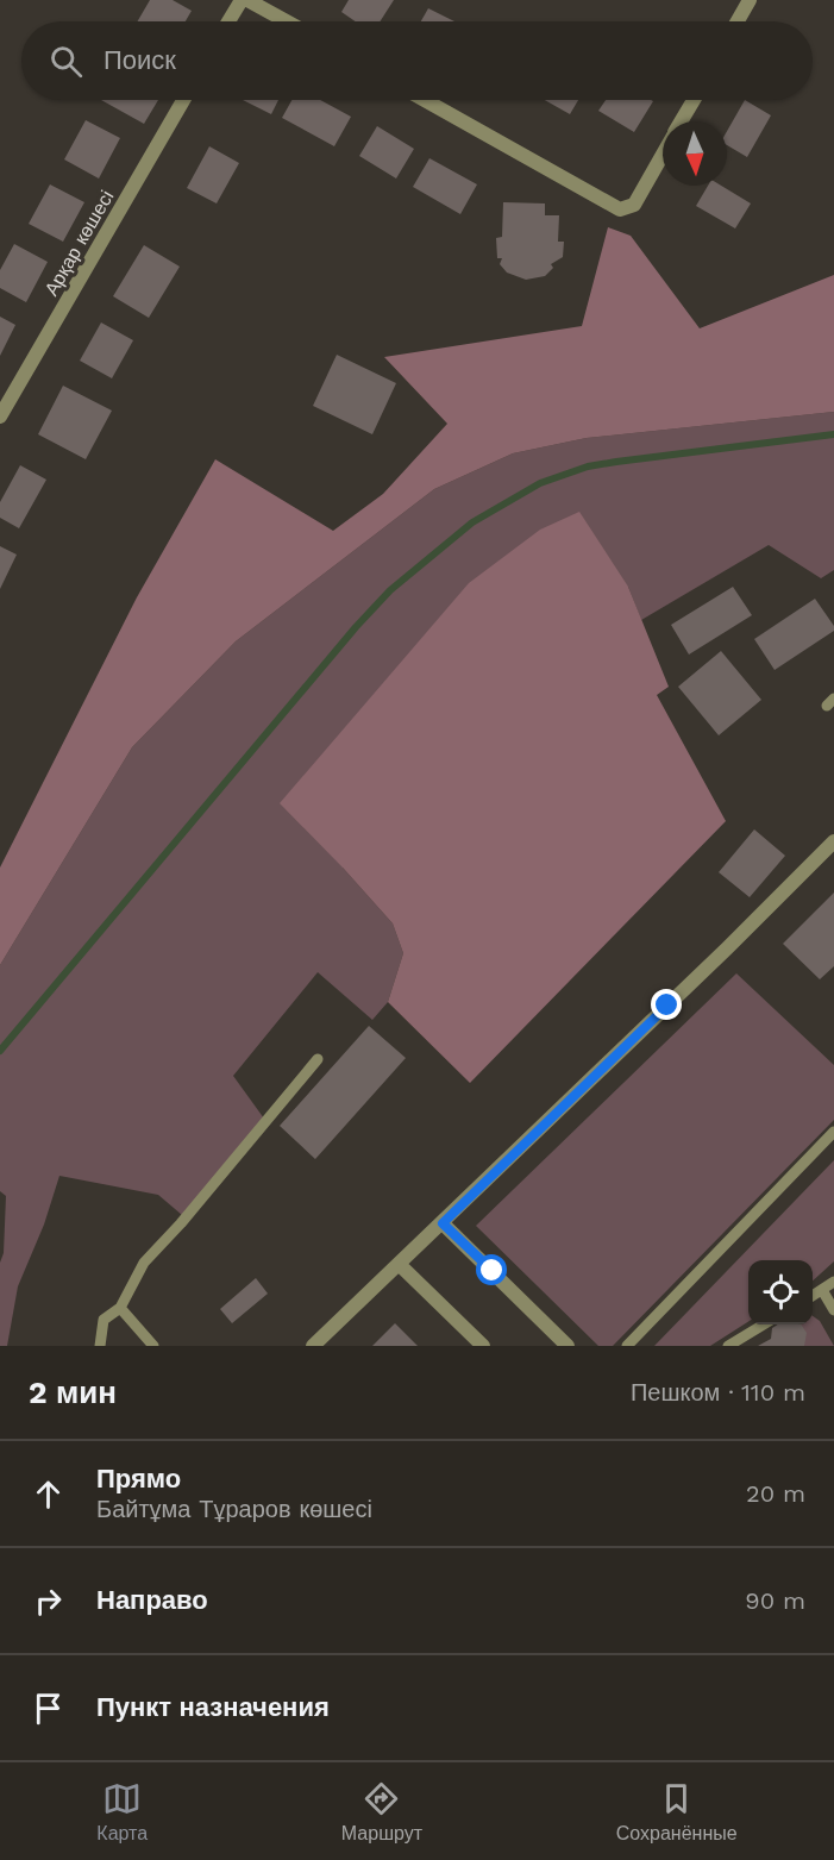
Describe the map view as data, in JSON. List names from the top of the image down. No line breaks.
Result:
{"streets":{"street":["Арқар көшесі"]},"north":"bottom","page":{"search":"Поиск","heading":["2 мин","Пешком · 110 m"],"list":[["Прямо","Байтұма Тұраров көшесі","20 m"],["Направо","90 m"],"Пункт назначения"],"nav":["Карта","Маршрут","Сохранённые"]}}
